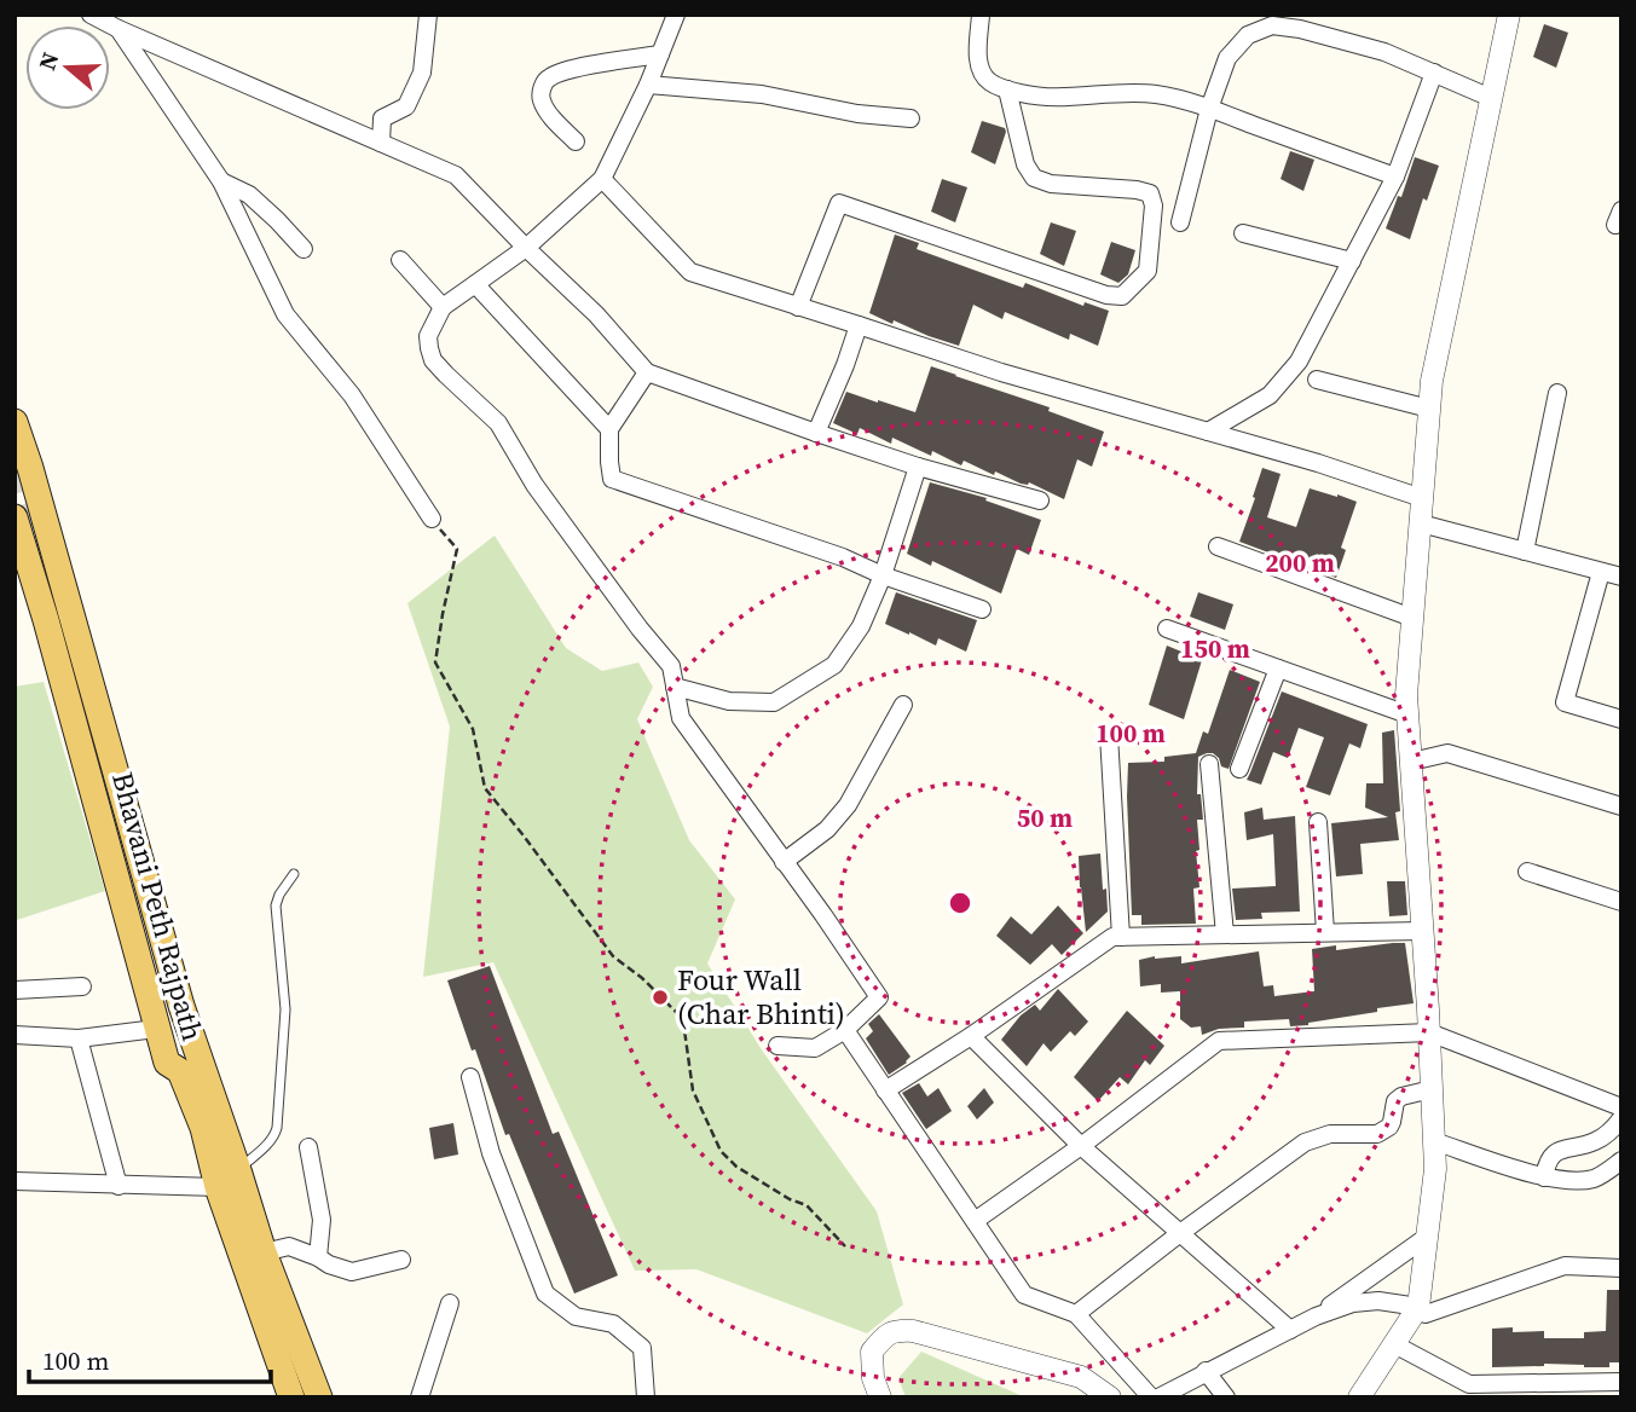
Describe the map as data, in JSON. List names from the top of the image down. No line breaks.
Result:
{"streets":{"main road":["Bhavani Peth Rajpath"]},"places":["Four Wall (Char Bhinti)"],"scale_bar":"100 m","north":"left","rings":["200 m","150 m","100 m","50 m"]}
